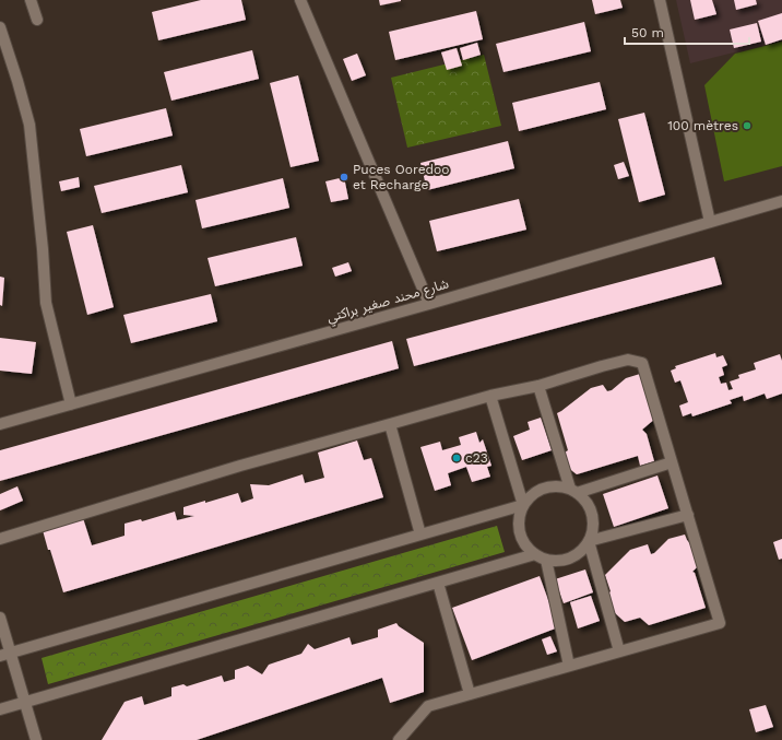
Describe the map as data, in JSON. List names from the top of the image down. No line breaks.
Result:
{"streets":{"street":["شارع محند صغير براكتي"]},"places":["100 mètres","Puces Ooredoo et Recharge","c23"],"scale_bar":"50 m"}
